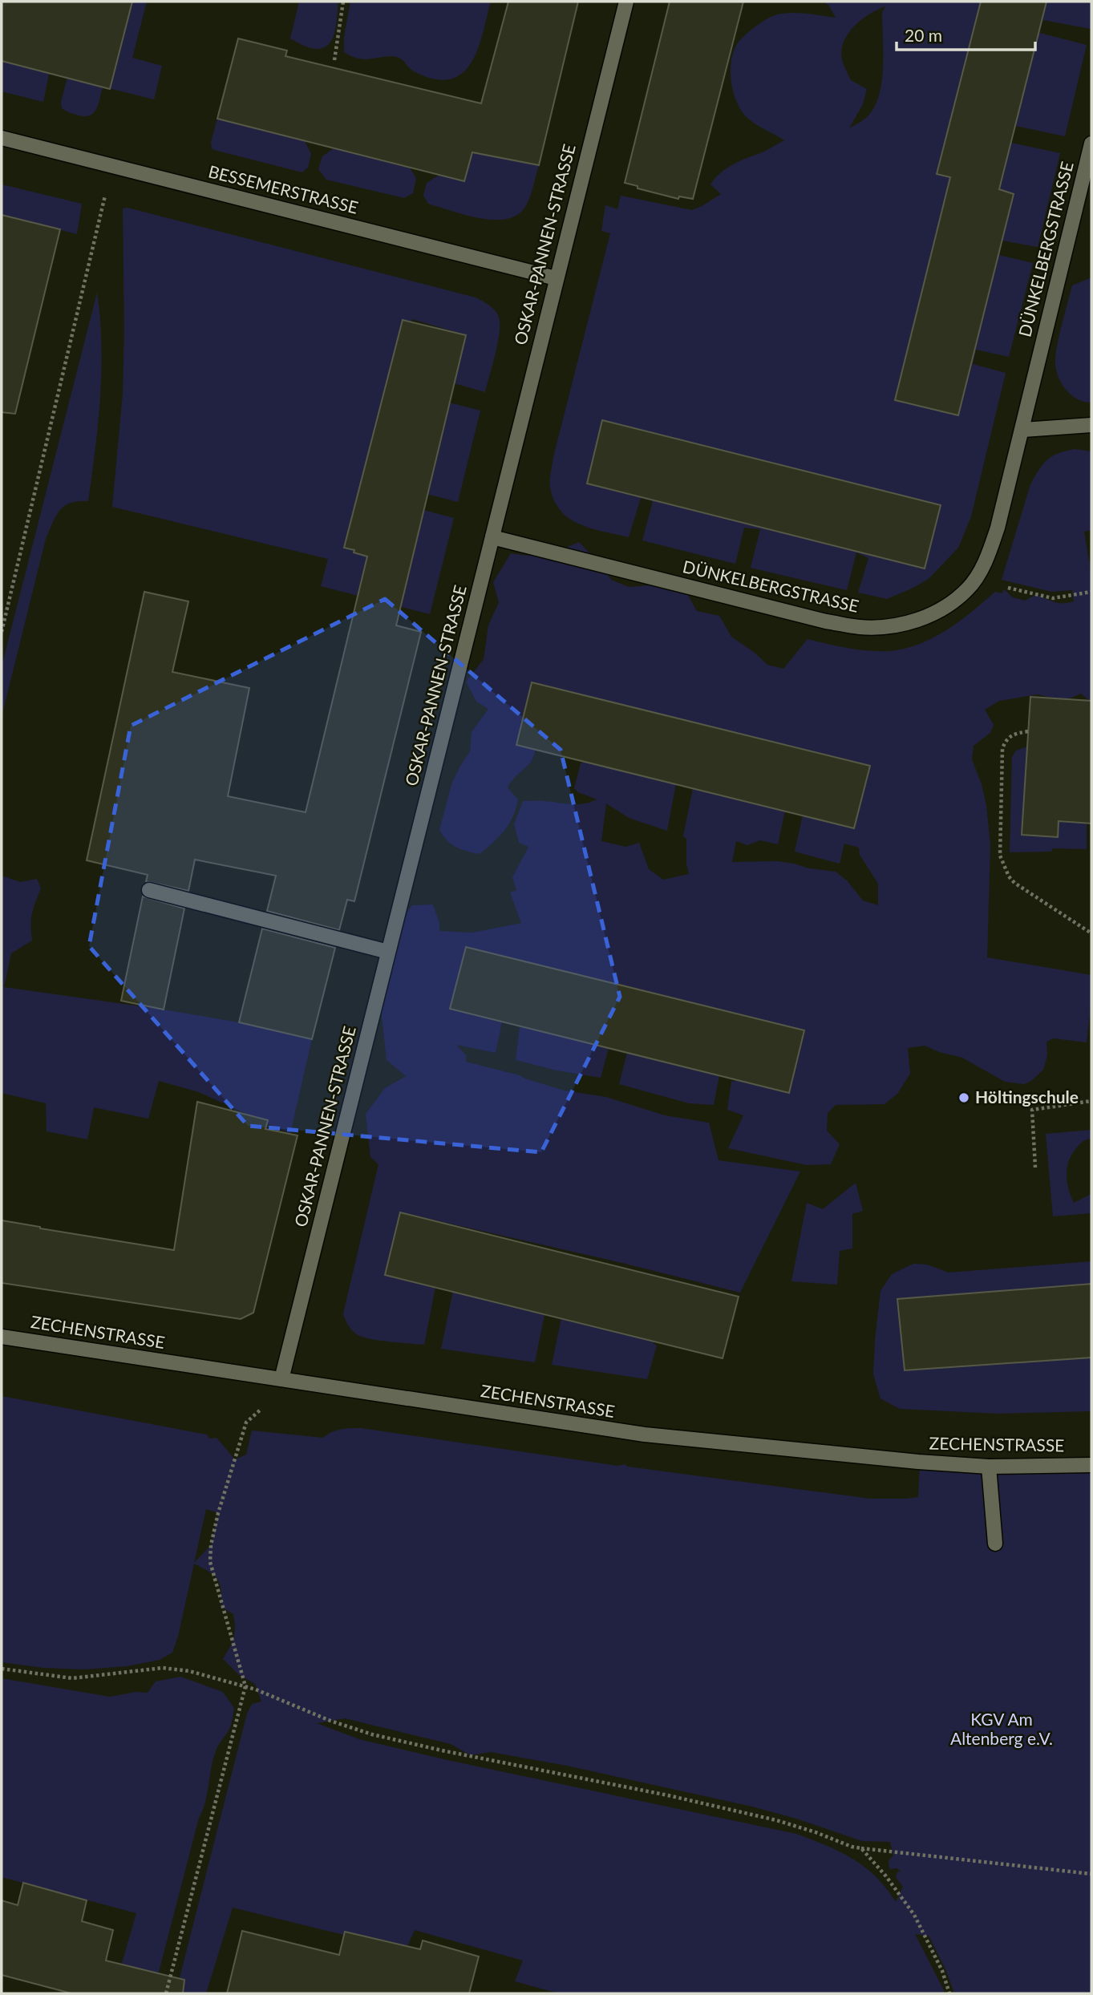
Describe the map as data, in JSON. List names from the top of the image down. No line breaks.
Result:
{"streets":{"street":["BESSEMERSTRASSE","OSKAR-PANNEN-STRASSE","DÜNKELBERGSTRASSE","ZECHENSTRASSE"]},"crossings":[["BESSEMERSTRASSE","OSKAR-PANNEN-STRASSE"],["OSKAR-PANNEN-STRASSE","DÜNKELBERGSTRASSE"],["OSKAR-PANNEN-STRASSE","ZECHENSTRASSE"]],"parks":["KGV Am Altenberg e.V."],"places":["Höltingschule"],"scale_bar":"20 m"}
